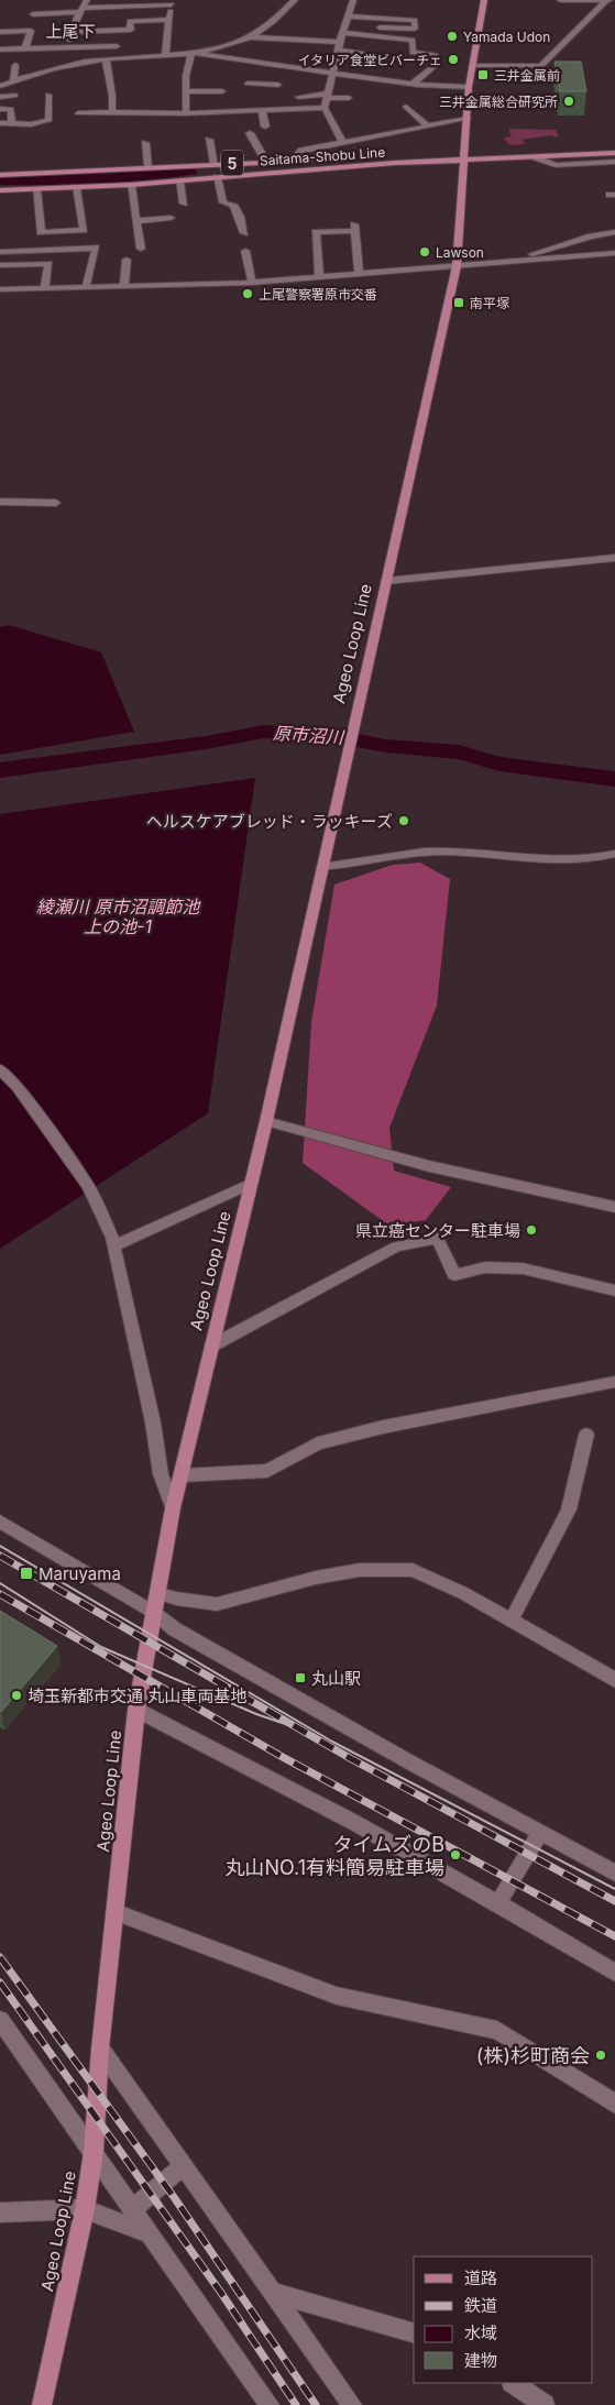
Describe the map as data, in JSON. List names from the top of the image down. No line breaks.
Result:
{"streets":{"main road":["Saitama-Shobu Line","5","Ageo Loop Line"]},"crossings":[["Saitama-Shobu Line","5"],["Saitama-Shobu Line","Ageo Loop Line"]],"districts":["上尾下"],"water":["原市沼川","綾瀬川 原市沼調節池 上の池-1"],"places":{"other":["Yamada Udon","イタリア食堂ビバーチェ","三井金属総合研究所","Lawson","上尾警察署原市交番","ヘルスケアブレッド・ラッキーズ","県立癌センター駐車場","埼玉新都市交通 丸山車両基地","タイムズのB 丸山NO.1有料簡易駐車場","(株)杉町商会"],"transit":["三井金属前","南平塚","Maruyama","丸山駅"]},"legend":["道路","鉄道","水域","建物"]}
